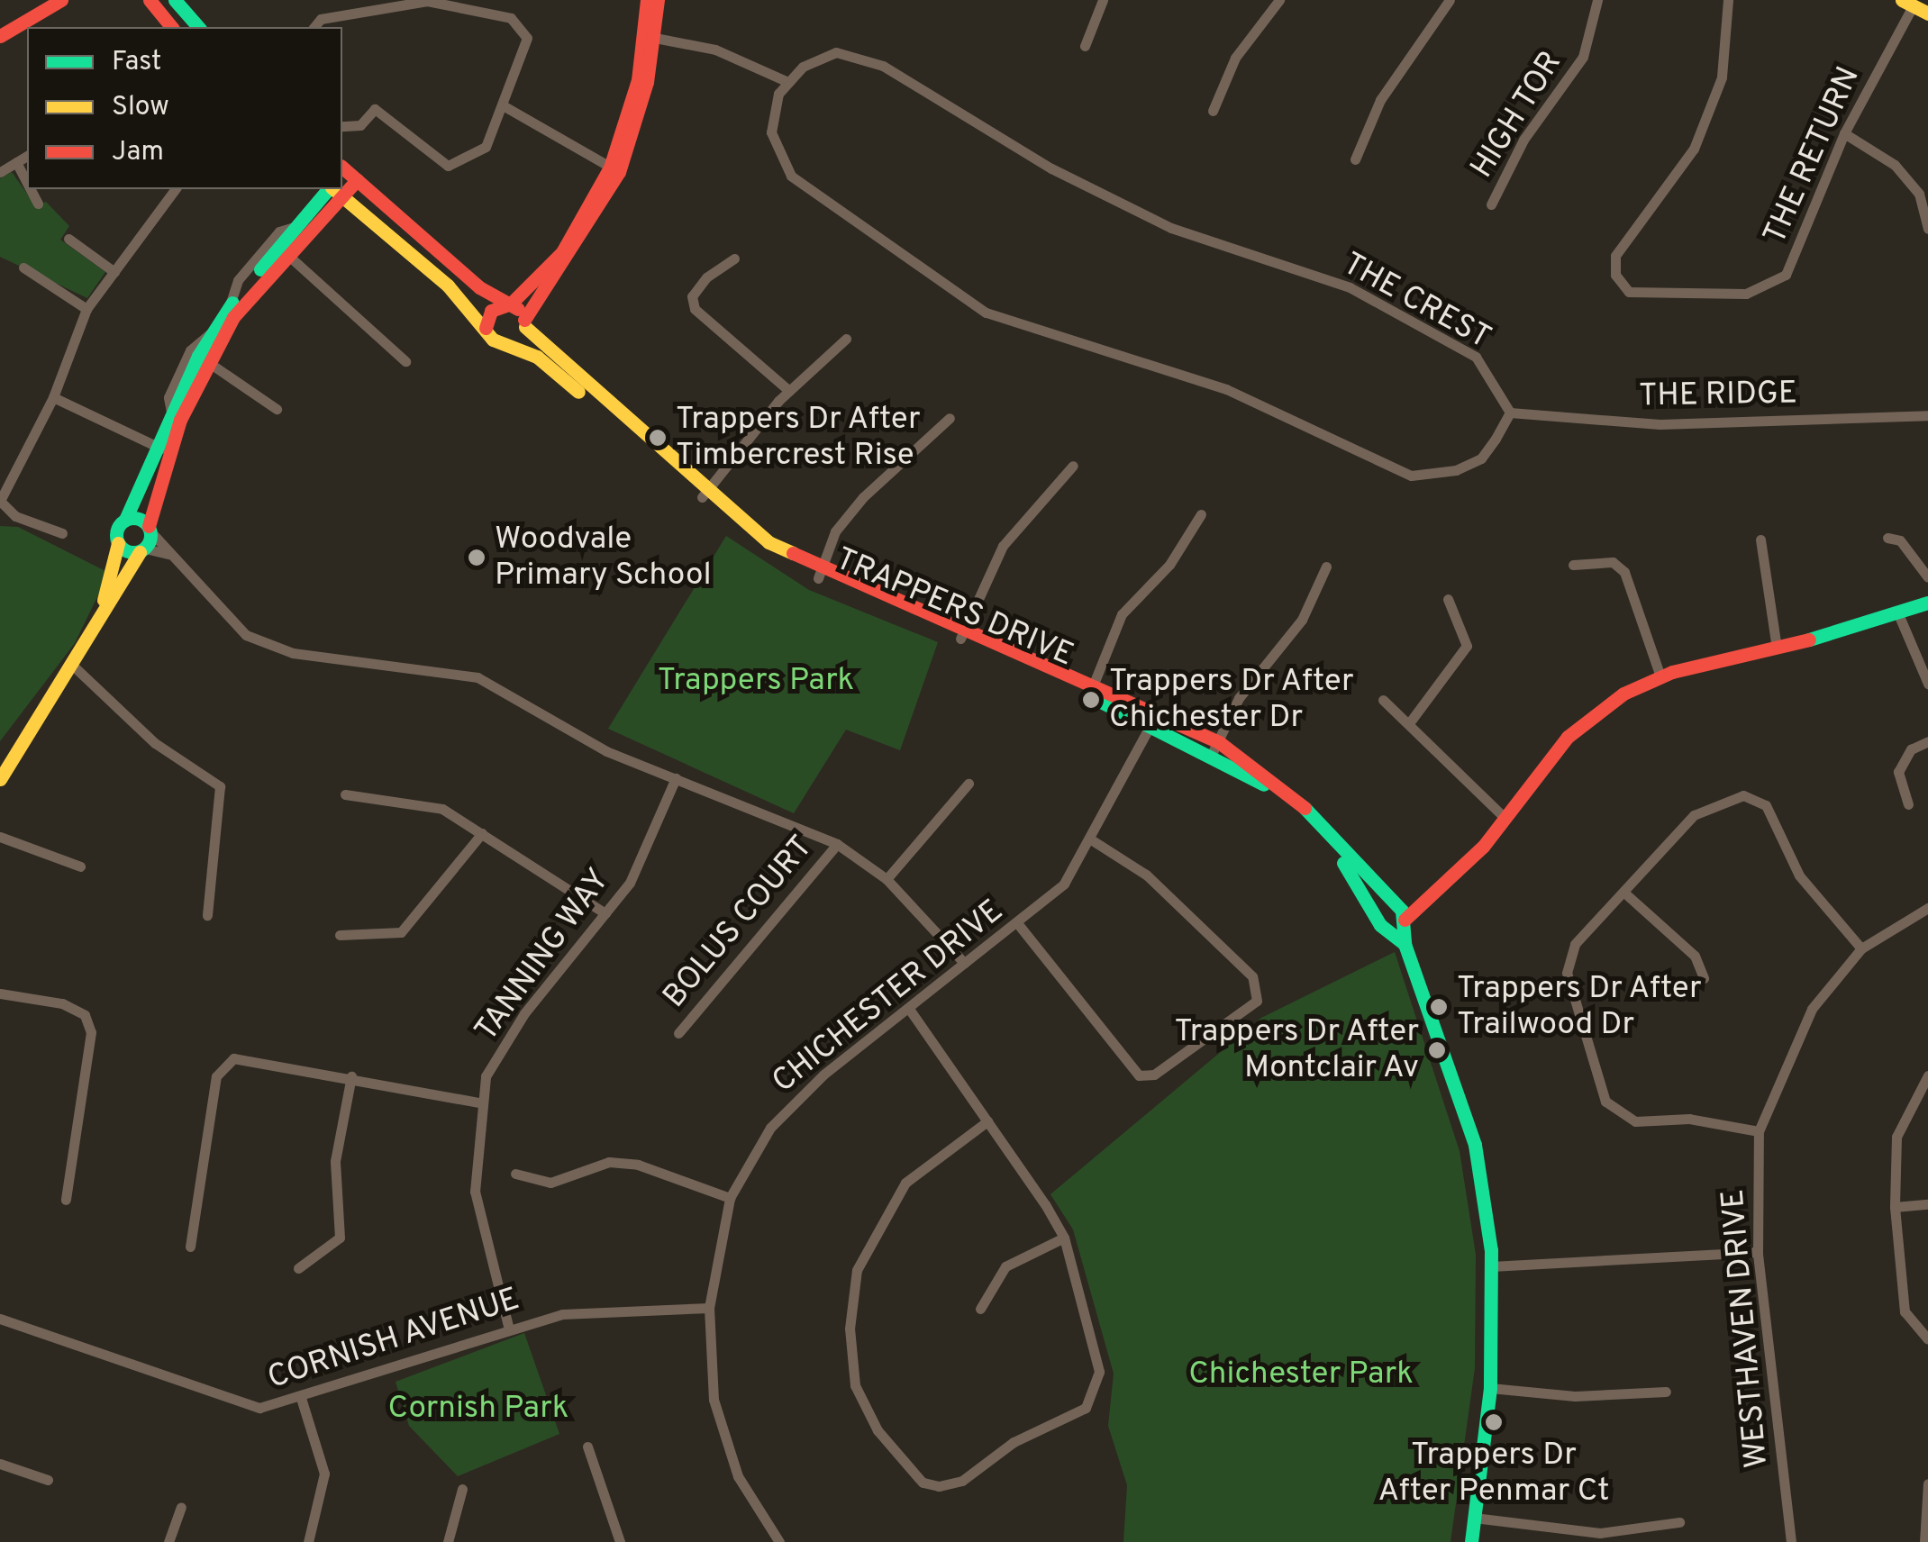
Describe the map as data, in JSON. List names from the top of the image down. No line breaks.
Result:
{"streets":{"main road":["TRAPPERS DRIVE"],"street":["HIGH TOR","THE RETURN","THE CREST","THE RIDGE","BOLUS COURT","TANNING WAY","CHICHESTER DRIVE","WESTHAVEN DRIVE","CORNISH AVENUE"]},"crossings":[["THE CREST","THE RIDGE"],["TRAPPERS DRIVE","CHICHESTER DRIVE"],["TANNING WAY","CORNISH AVENUE"],["CHICHESTER DRIVE","CORNISH AVENUE"]],"parks":["Trappers Park","Chichester Park","Cornish Park"],"places":["Trappers Dr After Timbercrest Rise","Woodvale Primary School","Trappers Dr After Chichester Dr","Trappers Dr After Trailwood Dr","Trappers Dr After Montclair Av","Trappers Dr After Penmar Ct"],"legend":["Fast","Slow","Jam"]}
